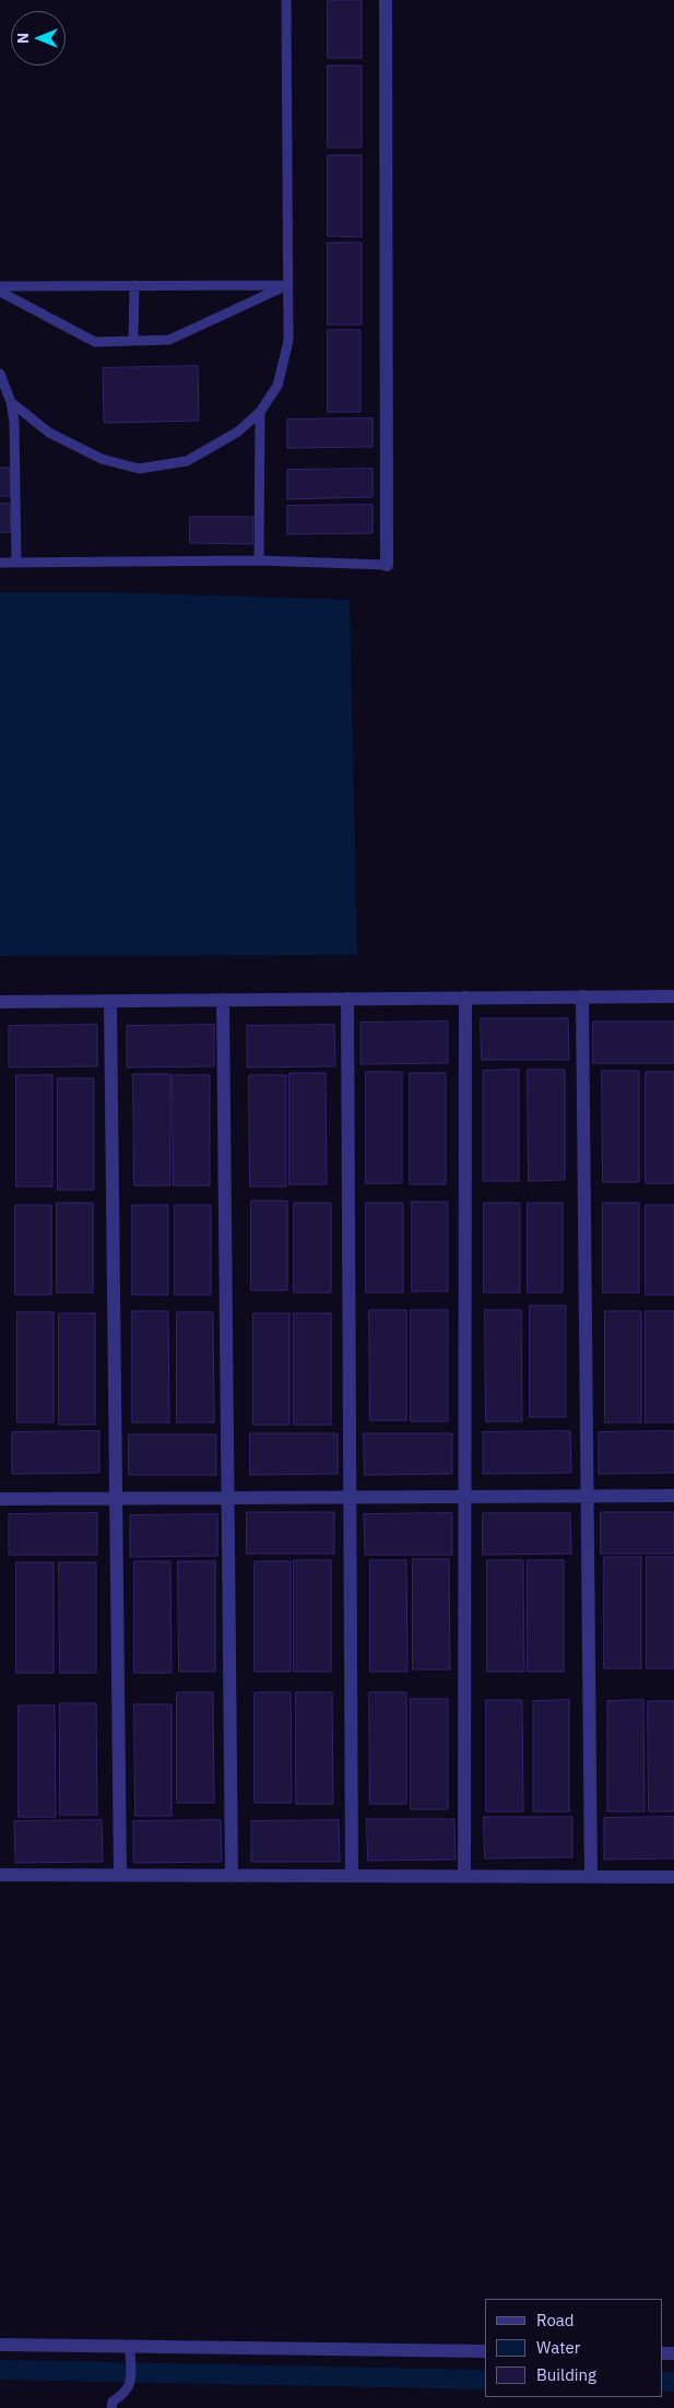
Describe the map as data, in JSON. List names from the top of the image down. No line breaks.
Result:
{"legend":["Road","Water","Building"],"north":"left"}
